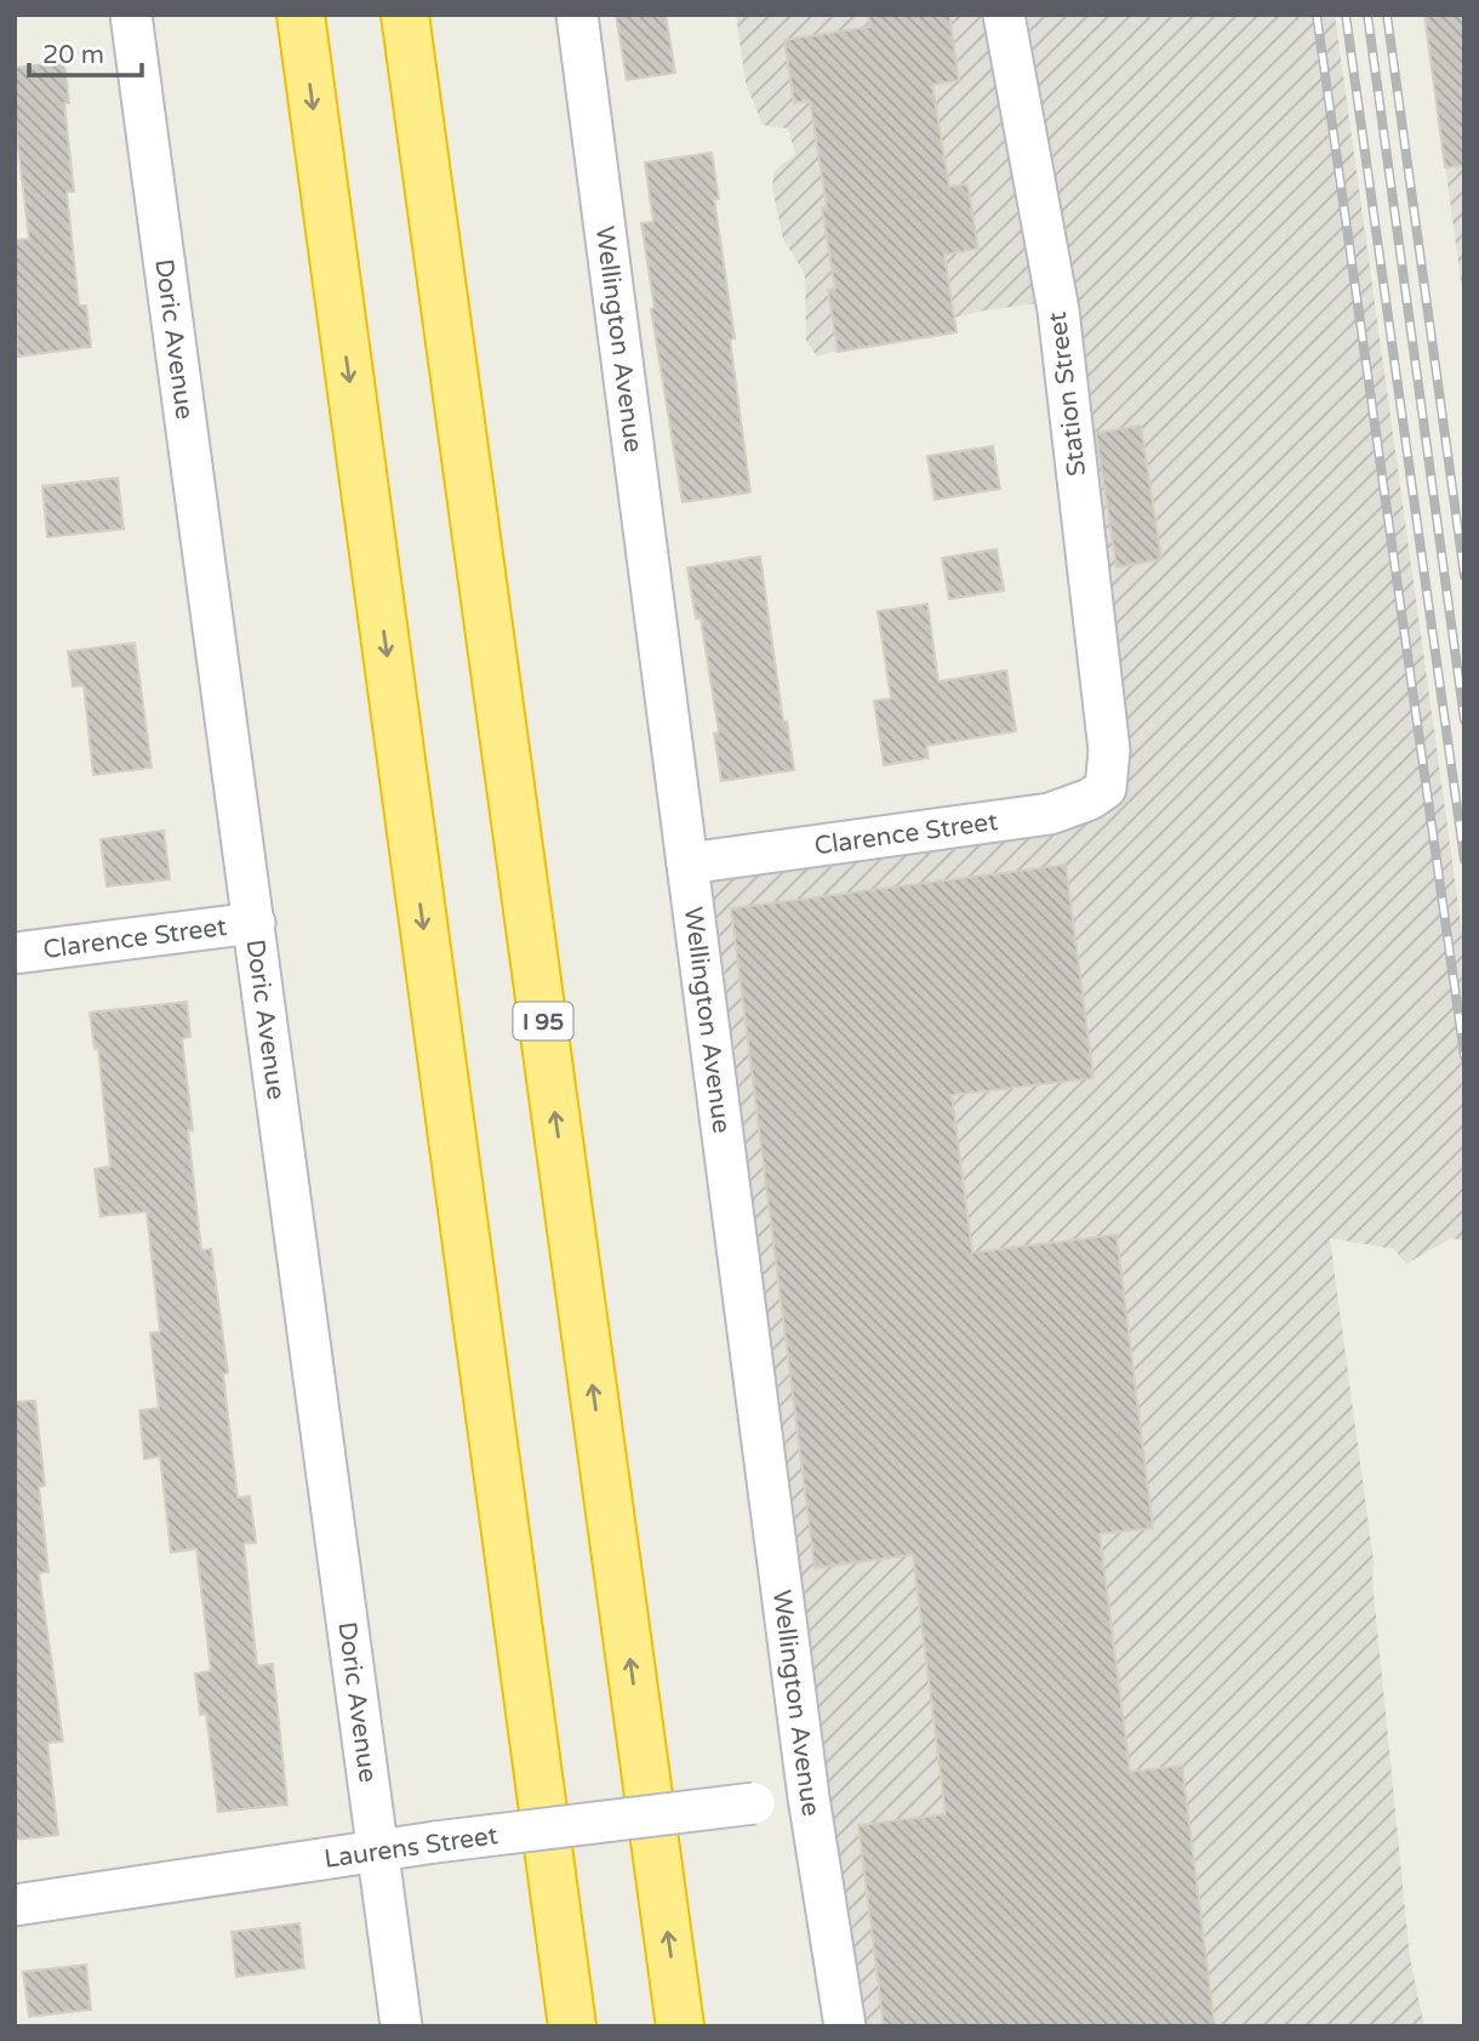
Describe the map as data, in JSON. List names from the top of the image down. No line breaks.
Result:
{"streets":{"highway":["I 95"],"street":["Doric Avenue","Wellington Avenue","Station Street","Clarence Street","Laurens Street"]},"crossings":[["Doric Avenue","Clarence Street"],["Doric Avenue","Laurens Street"],["Wellington Avenue","Clarence Street"],["Wellington Avenue","Laurens Street"],["Station Street","Clarence Street"]],"scale_bar":"20 m"}
